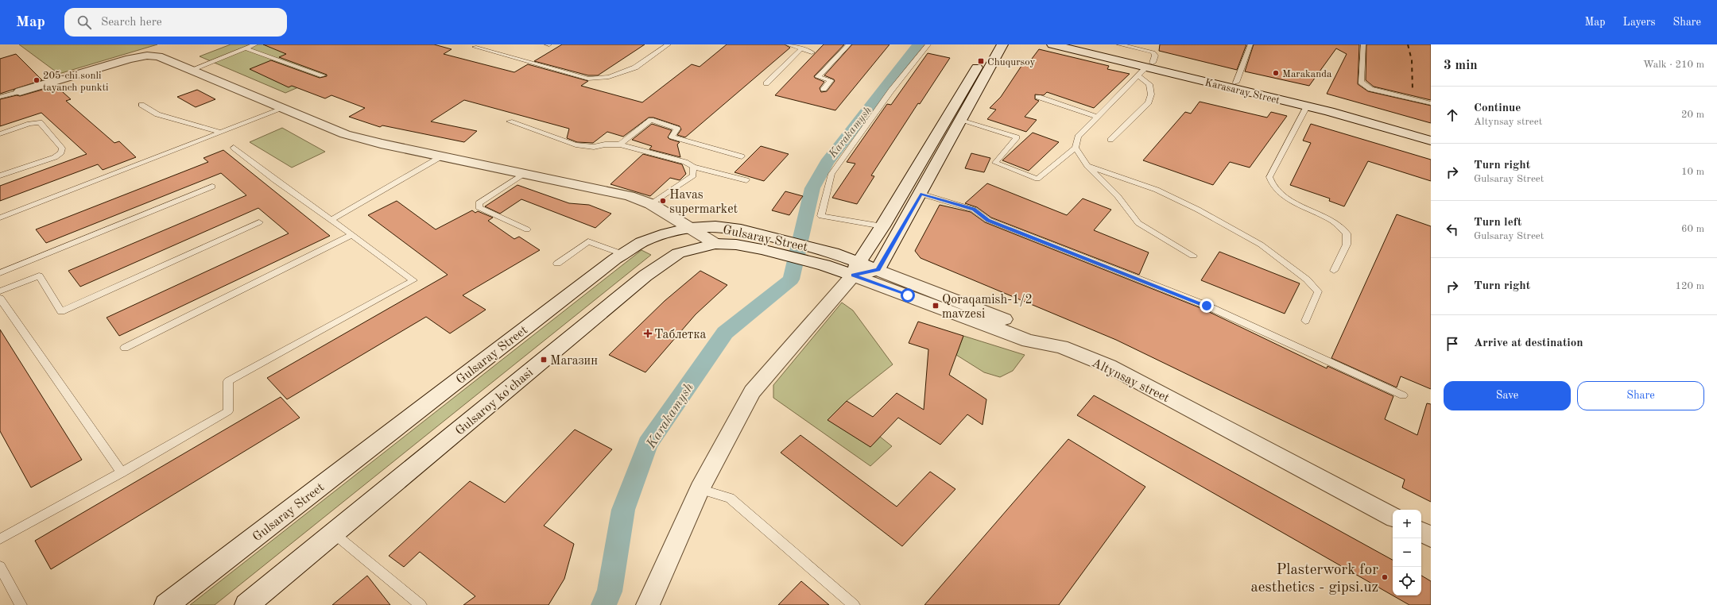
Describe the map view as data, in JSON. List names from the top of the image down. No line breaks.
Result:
{"streets":{"main road":["Karasaray Street","Gulsaray Street","Altynsay street","Gulsaroy ko'chasi"]},"crossings":[["Gulsaray Street","Altynsay street"],["Gulsaray Street","Gulsaroy ko'chasi"],["Altynsay street","Gulsaroy ko'chasi"]],"water":["Karakamysh"],"places":{"transit":["Chuqursoy","Qoraqamish-1/2 mavzesi","Магазин"],"other":["Marakanda","205-chi sonli tayanch punkti","Havas supermarket","Plasterwork for aesthetics - gipsi.uz"],"health":["Таблетка"]},"page":{"header":"Map","search":"Search here","nav":["Map","Layers","Share"],"heading":["3 min","Walk · 210 m"],"list":[["Continue","Altynsay street","20 m"],["Turn right","Gulsaray Street","10 m"],["Turn left","Gulsaray Street","60 m"],["Turn right","120 m"],"Arrive at destination"],"buttons":["Save","Share"],"map_buttons":["+","−"]}}
